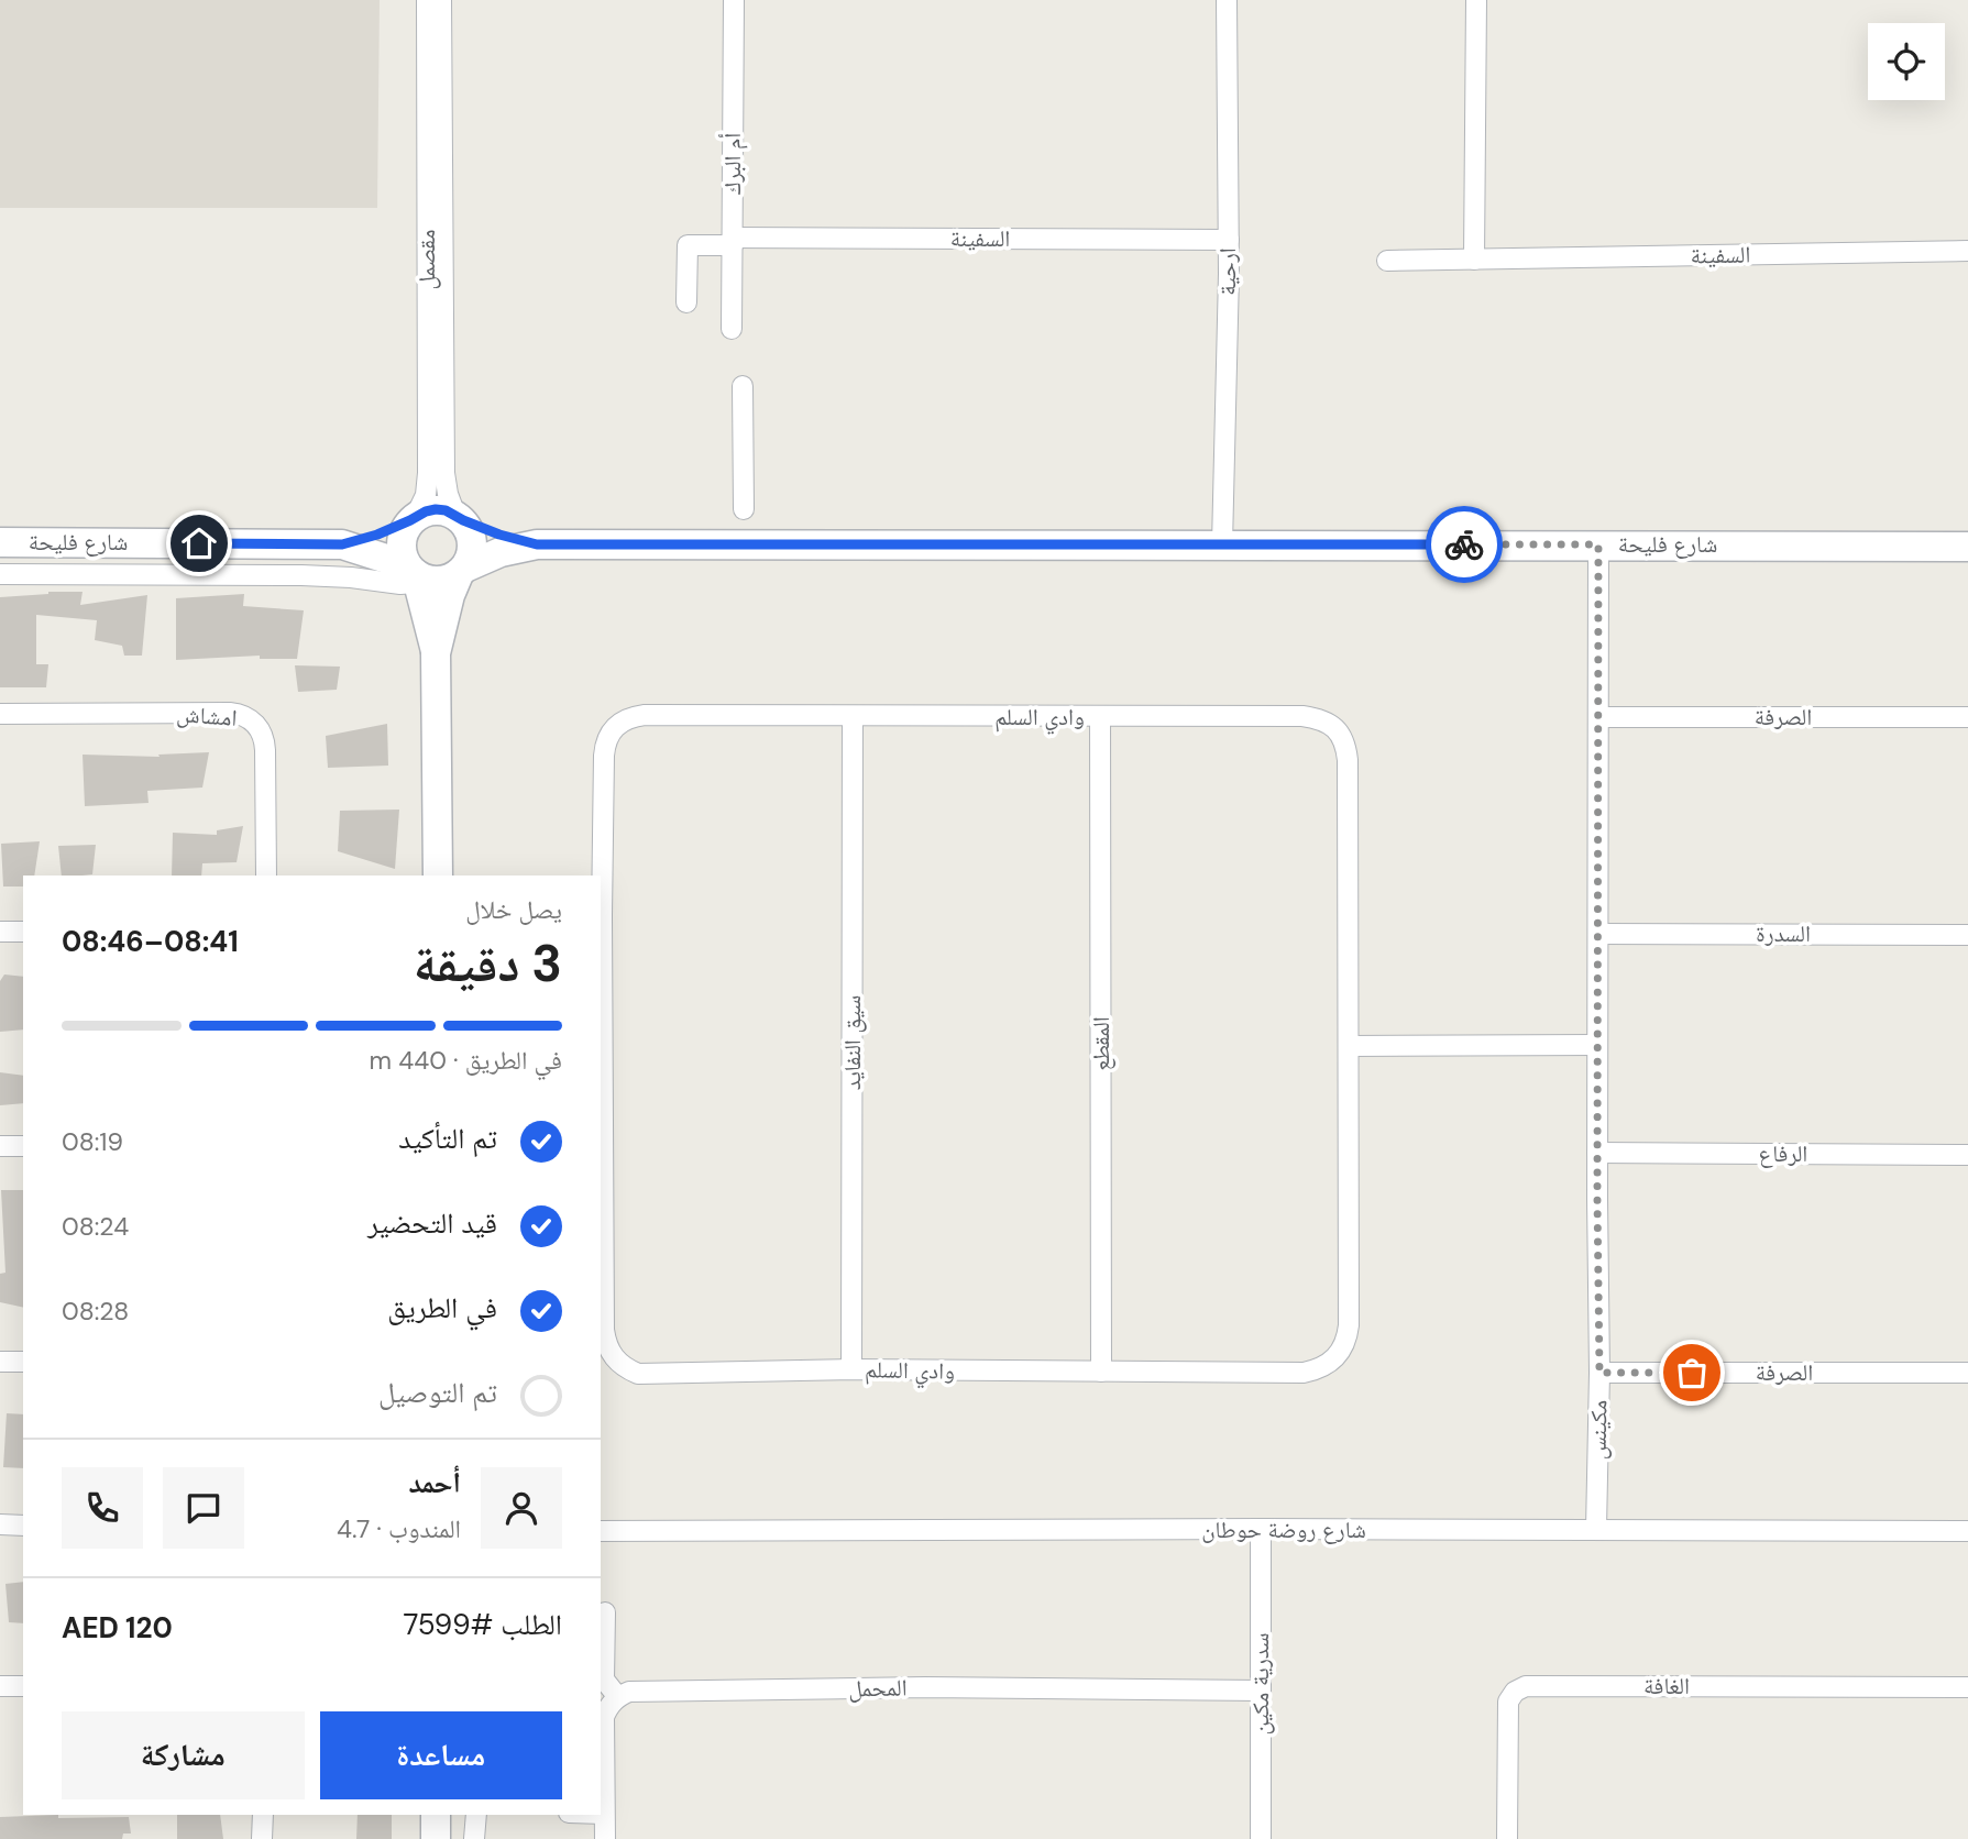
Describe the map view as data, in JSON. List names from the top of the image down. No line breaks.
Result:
{"streets":{"street":["أم البرك","السفينة","مقصمل","ارحية","شارع فليحة","امشاش","وادي السلم","الصرفة","السدرة","سيق النفايد","المقطع","الرفاع","مكينس","شارع روضة حوطان","سدرية مكين","الغافة","المحمل"]},"crossings":[["أم البرك","السفينة"],["السفينة","ارحية"],["مقصمل","شارع فليحة"],["ارحية","شارع فليحة"],["شارع فليحة","مكينس"],["وادي السلم","سيق النفايد"],["وادي السلم","المقطع"],["الصرفة","مكينس"],["السدرة","مكينس"],["الرفاع","مكينس"],["مكينس","شارع روضة حوطان"],["شارع روضة حوطان","سدرية مكين"],["سدرية مكين","المحمل"]],"page":{"heading":["3 دقيقة","يصل خلال","08:41–08:46"],"panel":["أحمد","المندوب · 4.7","الطلب #7599","AED 120"],"bar":"في الطريق · 440 m","list":[["تم التأكيد","08:19"],["قيد التحضير","08:24"],["في الطريق","08:28"],"تم التوصيل"],"buttons":["مساعدة","مشاركة"]}}
